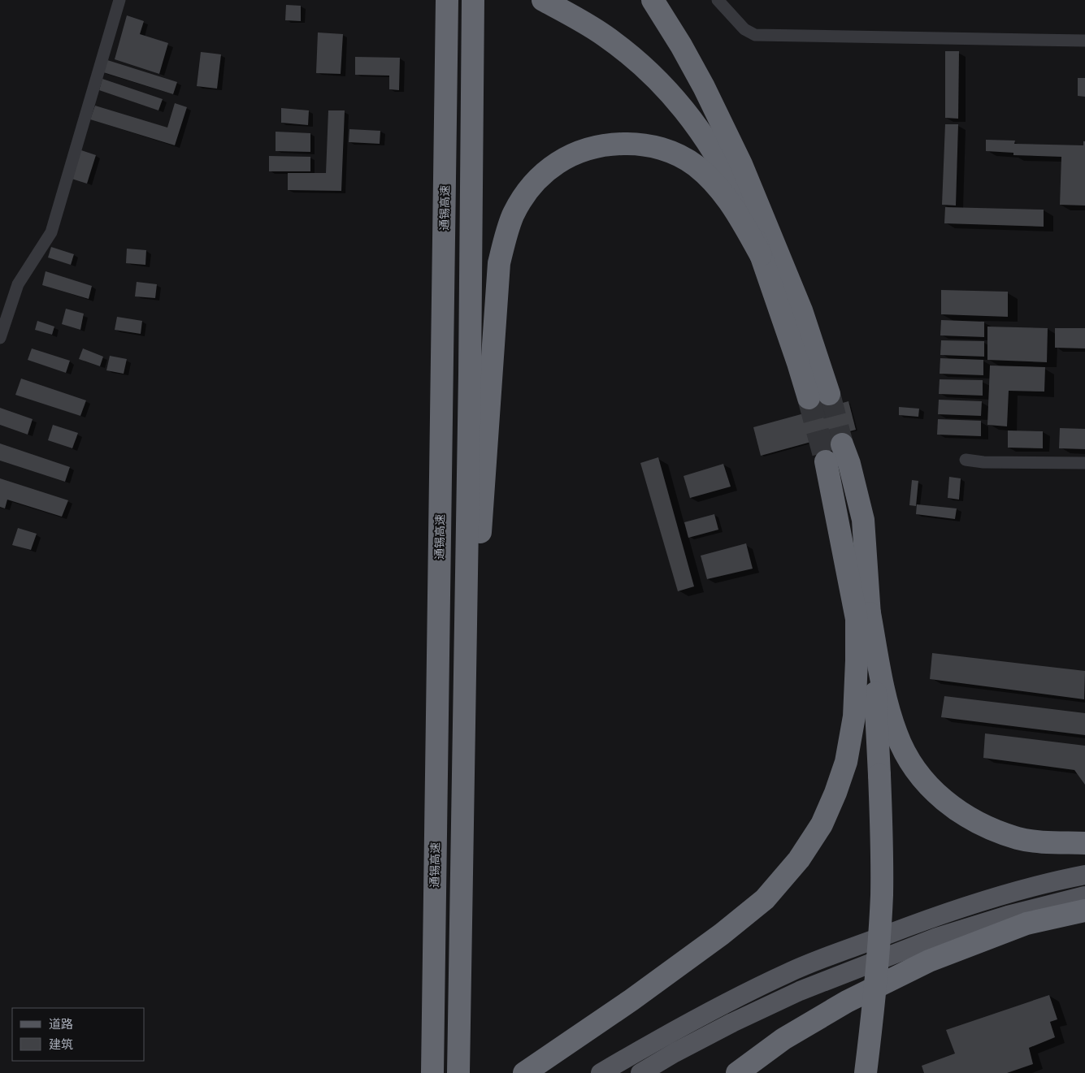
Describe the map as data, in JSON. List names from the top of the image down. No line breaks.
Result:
{"streets":{"highway":["通锡高速"]},"legend":["道路","建筑"]}
